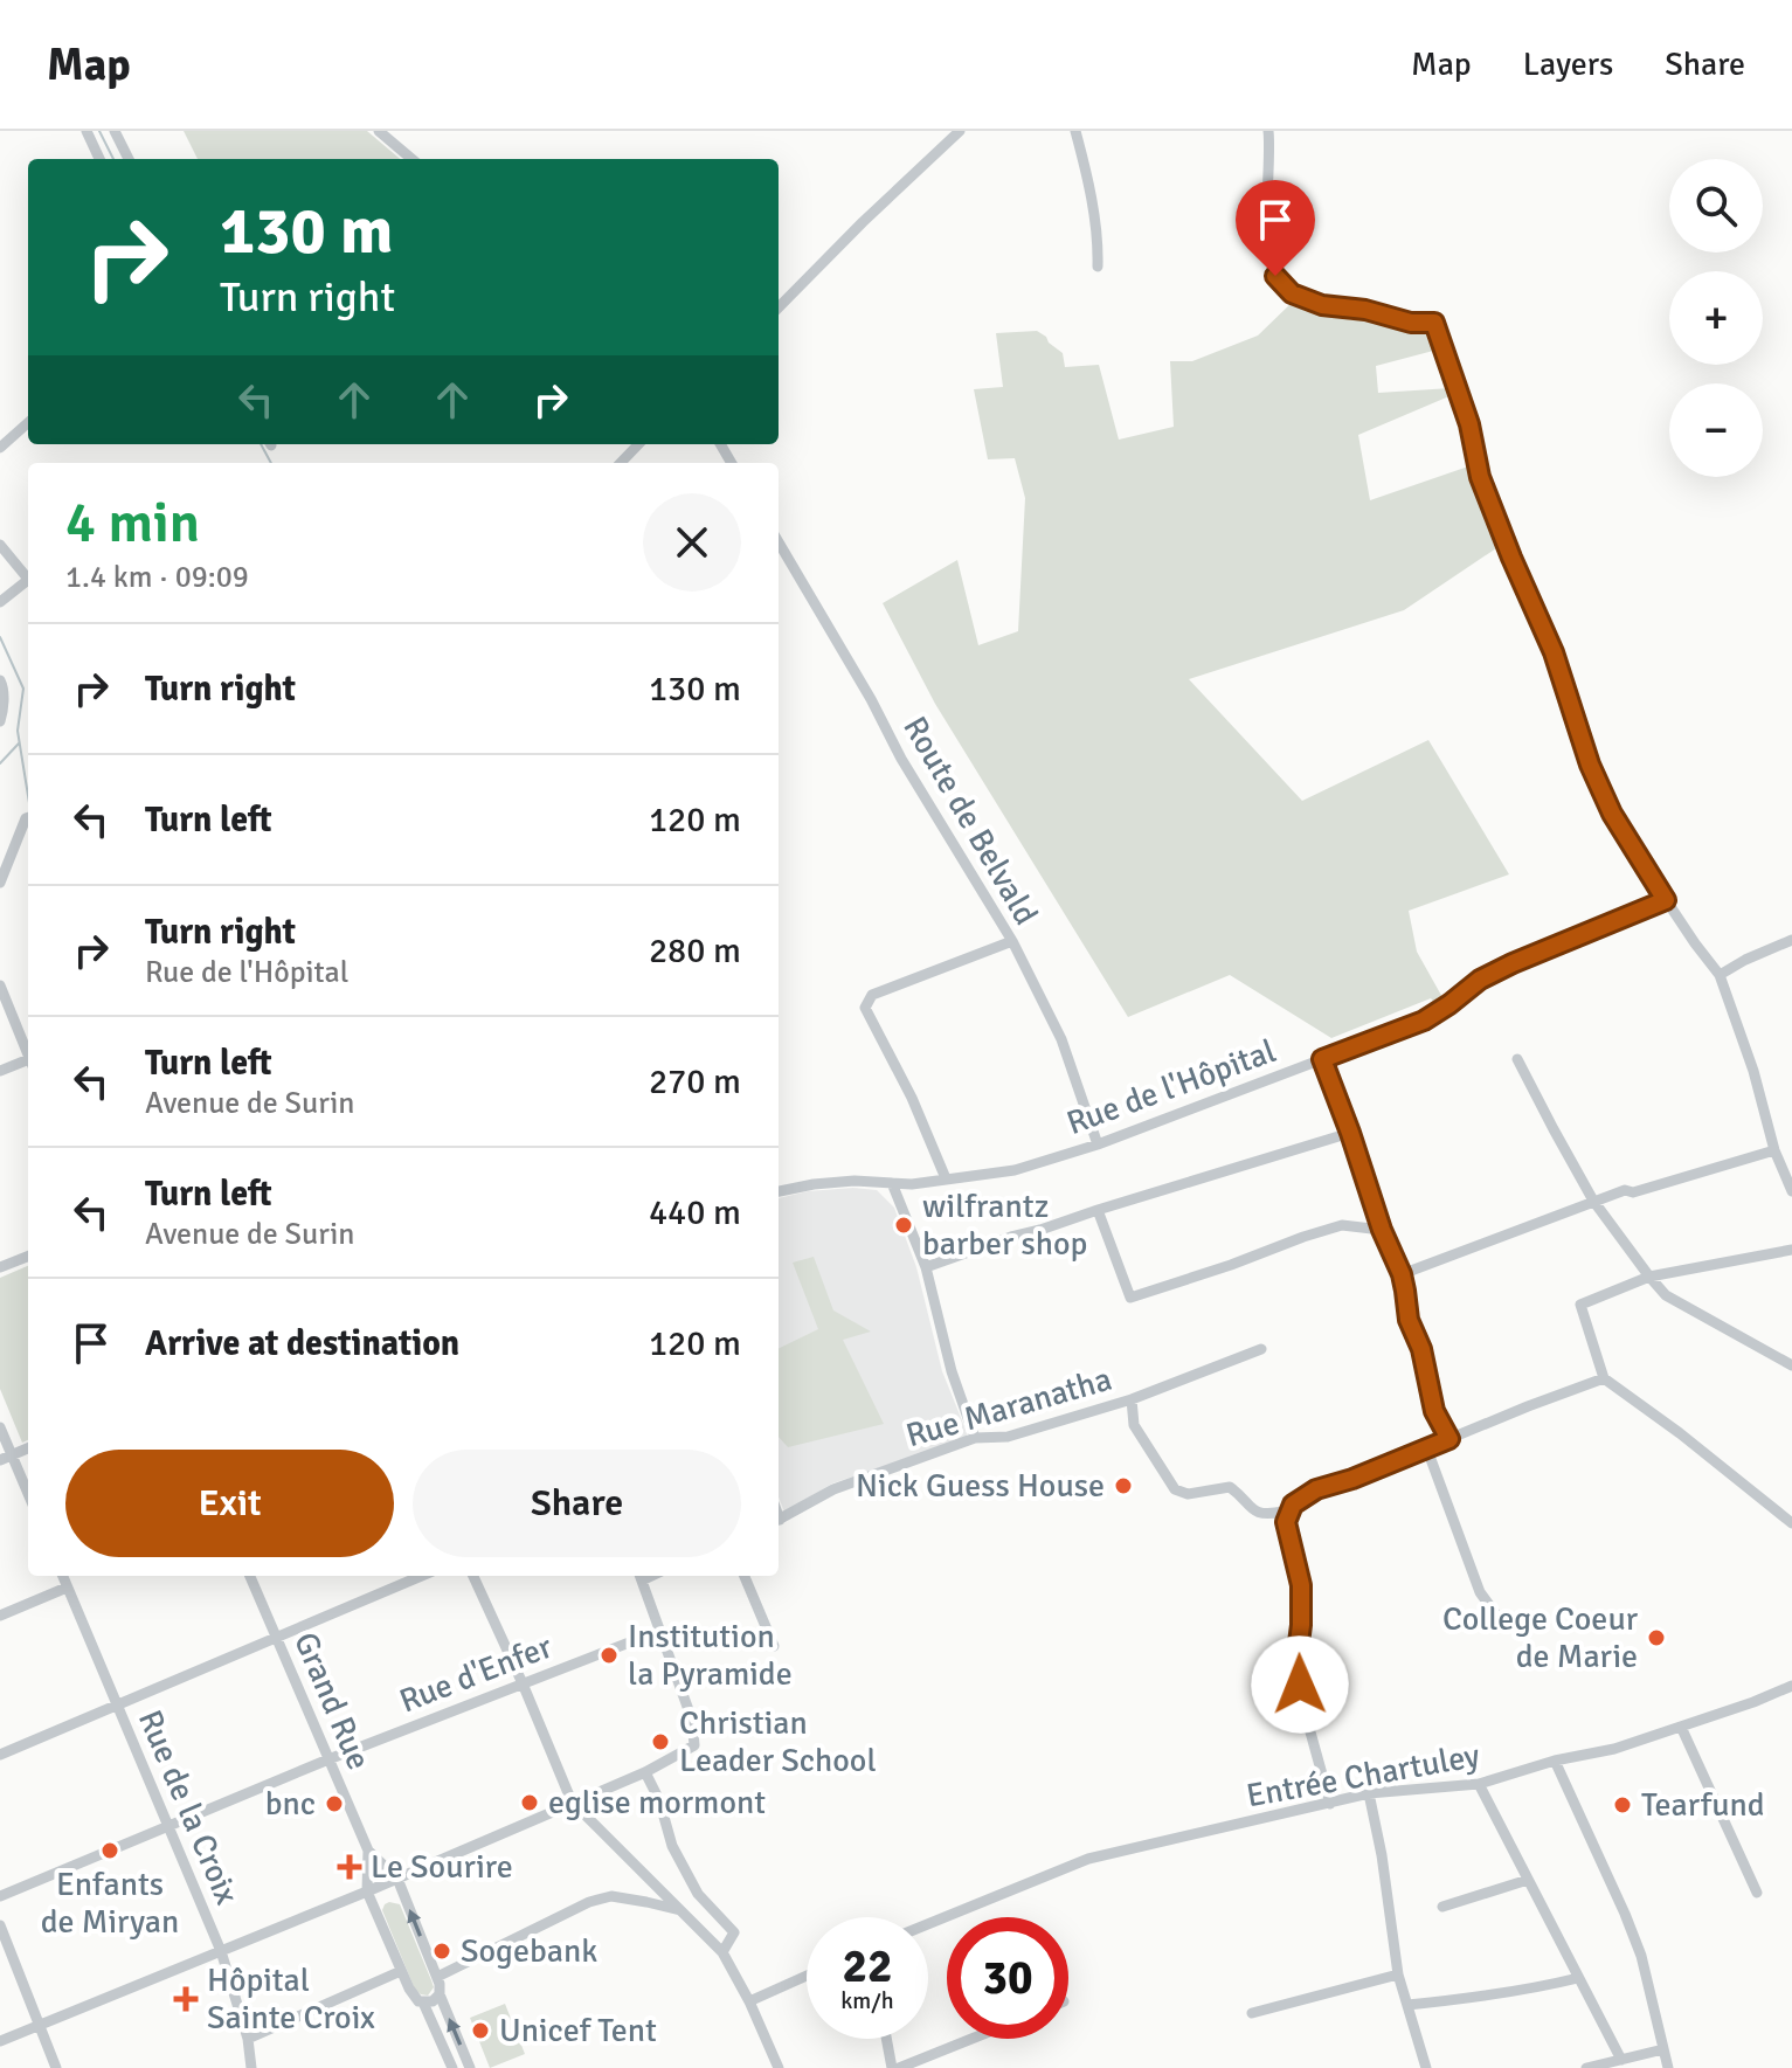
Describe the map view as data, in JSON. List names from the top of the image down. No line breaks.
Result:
{"streets":{"street":["Route de Belvald","Rue de l'Hôpital","Rue Maranatha","Rue d'Enfer","Grand Rue","Entrée Chartuley","Rue de la Croix"]},"crossings":[["Route de Belvald","Rue de l'Hôpital"],["Rue d'Enfer","Grand Rue"],["Rue d'Enfer","Rue de la Croix"]],"places":{"other":["wilfrantz barber shop","Nick Guess House","College Coeur de Marie","Institution la Pyramide","Christian Leader School","eglise mormont","bnc","Tearfund","Enfants de Miryan","Sogebank","Unicef Tent"],"health":["Le Sourire","Hôpital Sainte Croix"]},"page":{"header":"Map","nav":["Map","Layers","Share"],"map_buttons":["+","−"],"turn":["130 m","Turn right"],"heading":["4 min","1.4 km · 09:09"],"list":[{"name":"Turn right","value":"130 m"},{"name":"Turn left","value":"120 m"},{"name":"Turn right","note":"Rue de l'Hôpital","value":"280 m"},{"name":"Turn left","note":"Avenue de Surin","value":"270 m"},{"name":"Turn left","note":"Avenue de Surin","value":"440 m"},{"name":"Arrive at destination","value":"120 m"}],"buttons":["Exit","Share"],"speed":"22 km/h","limit":"30"}}
